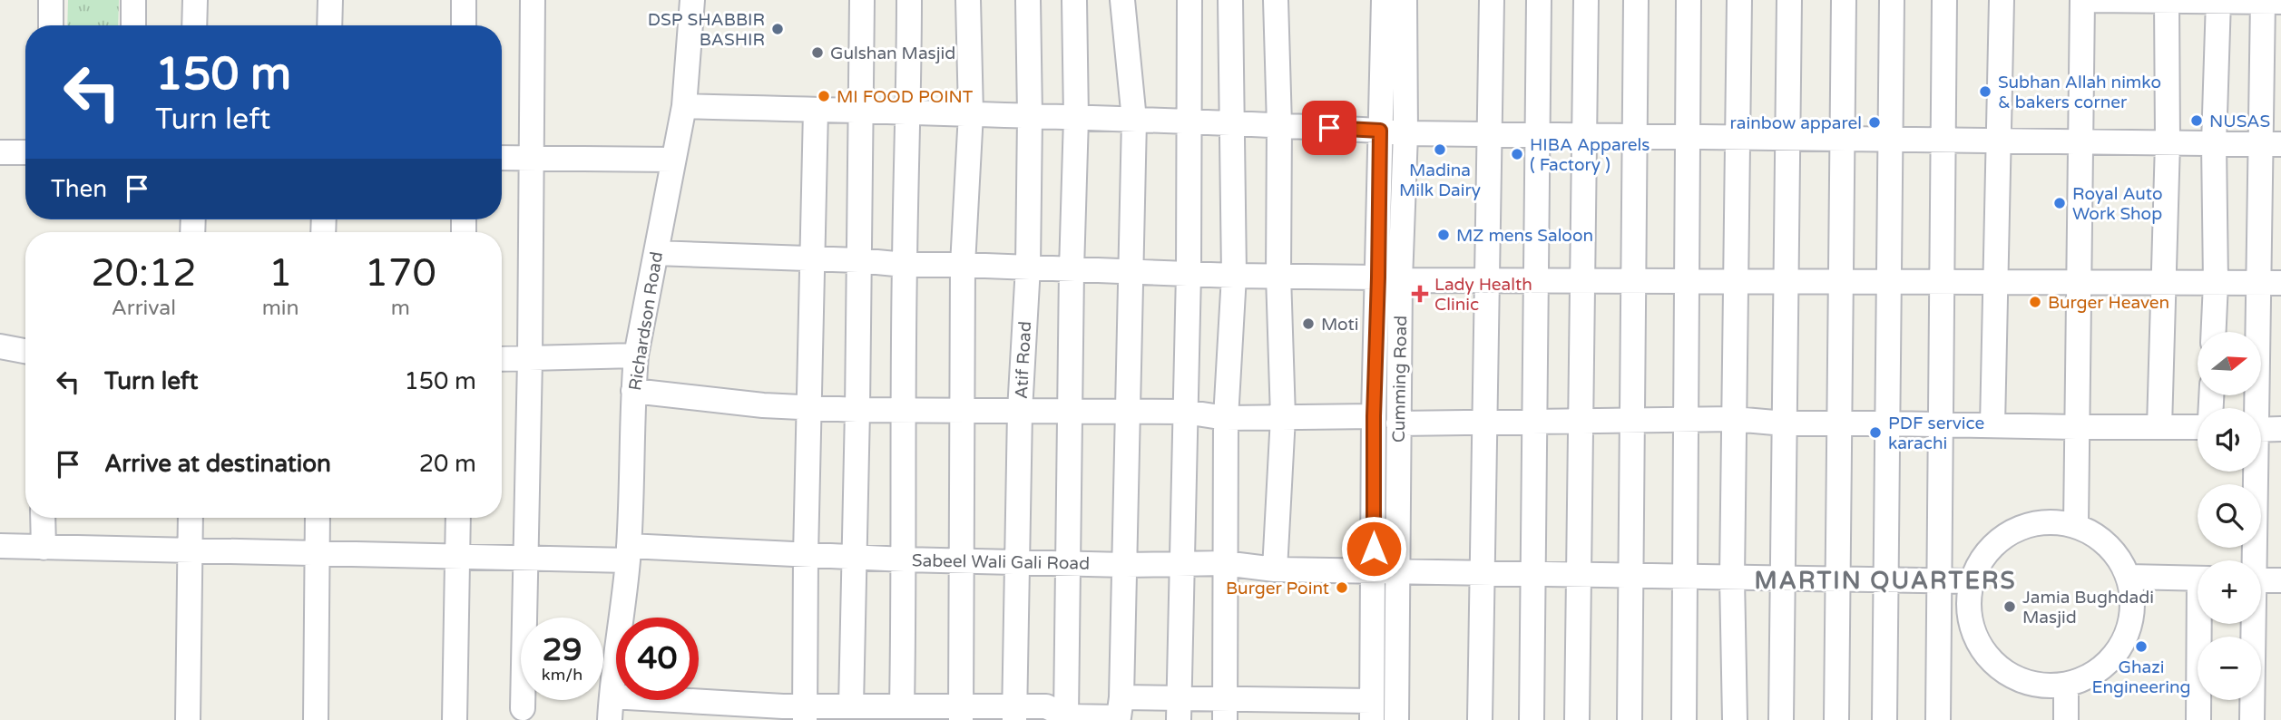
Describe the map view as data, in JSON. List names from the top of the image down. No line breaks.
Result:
{"streets":{"street":["Richardson Road","Atif Road","Cumming Road","Sabeel Wali Gali Road"]},"crossings":[["Richardson Road","Sabeel Wali Gali Road"],["Atif Road","Sabeel Wali Gali Road"],["Cumming Road","Sabeel Wali Gali Road"]],"districts":["MARTIN QUARTERS"],"places":{"other":["DSP SHABBIR BASHIR","Gulshan Masjid","Subhan Allah nimko & bakers corner","MI FOOD POINT","NUSAS","rainbow apparel","Madina Milk Dairy","HIBA Apparels ( Factory )","Royal Auto Work Shop","MZ mens Saloon","Burger Heaven","Moti","PDF service karachi","Burger Point","Jamia Bughdadi Masjid","Ghazi Engineering"],"health":["Lady Health Clinic"]},"north":"right","page":{"turn":["150 m","Turn left"],"then":"Then","eta":["20:12","Arrival","1","min","170","m"],"map_buttons":["+","−"],"list":[{"name":"Turn left","value":"150 m"},{"name":"Arrive at destination","value":"20 m"}],"speed":"29 km/h","limit":"40"}}
